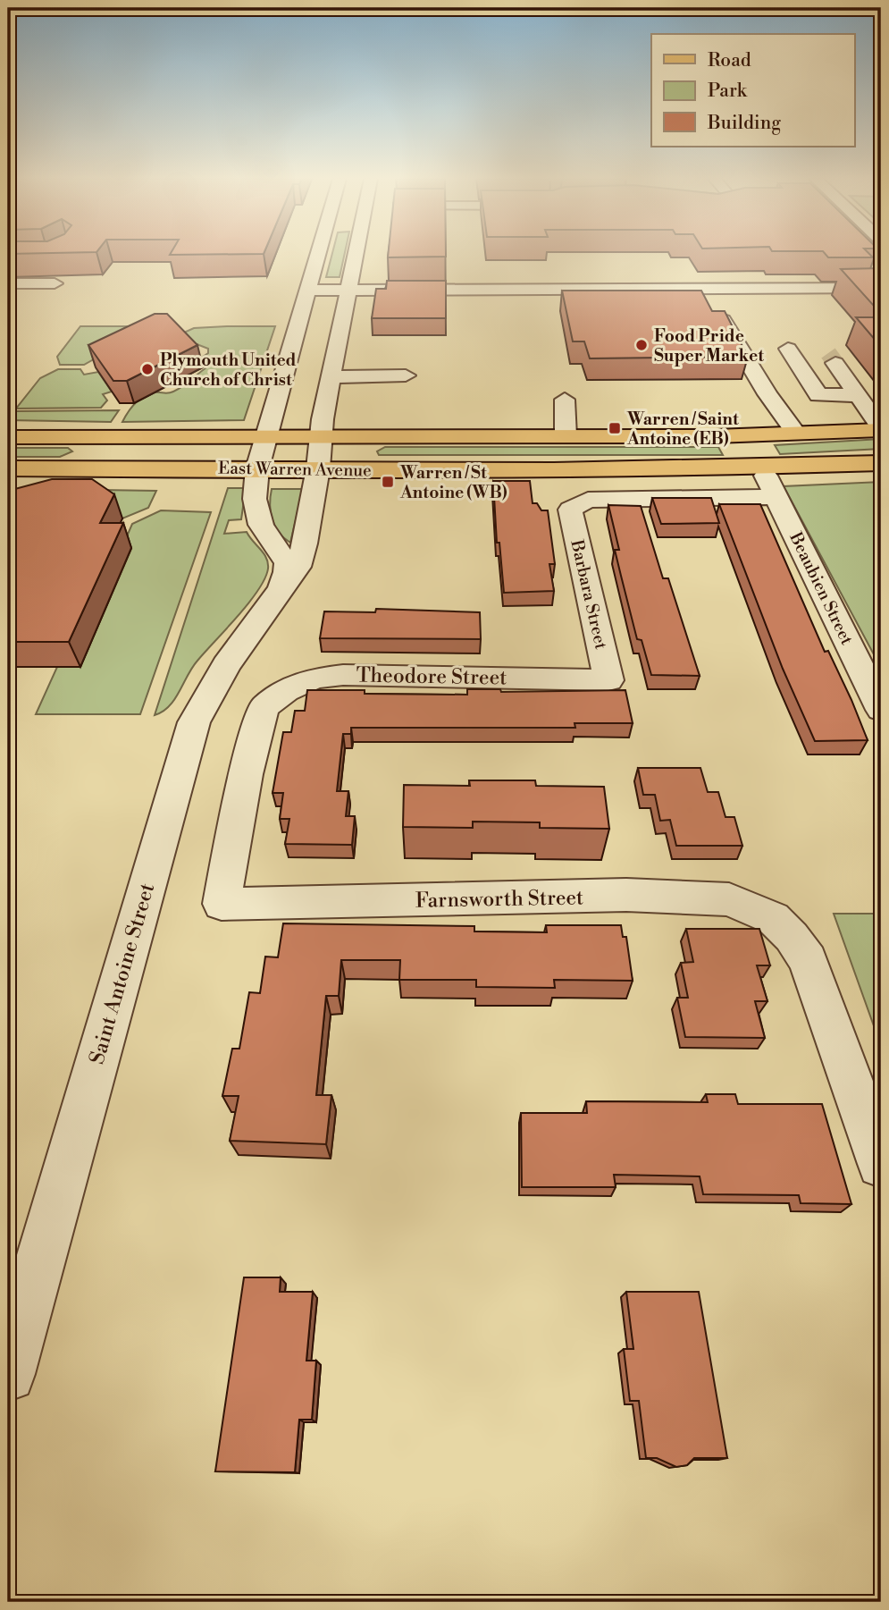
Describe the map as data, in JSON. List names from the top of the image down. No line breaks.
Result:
{"streets":{"main road":["East Warren Avenue"],"street":["Beaubien Street","Barbara Street","Theodore Street","Farnsworth Street","Saint Antoine Street"]},"crossings":[["East Warren Avenue","Beaubien Street"],["East Warren Avenue","Saint Antoine Street"],["Beaubien Street","Barbara Street"],["Barbara Street","Theodore Street"],["Theodore Street","Farnsworth Street"]],"places":{"other":["Food Pride Super Market","Plymouth United Church of Christ"],"transit":["Warren / Saint Antoine (EB)","Warren / St Antoine (WB)"]},"legend":["Road","Park","Building"]}
